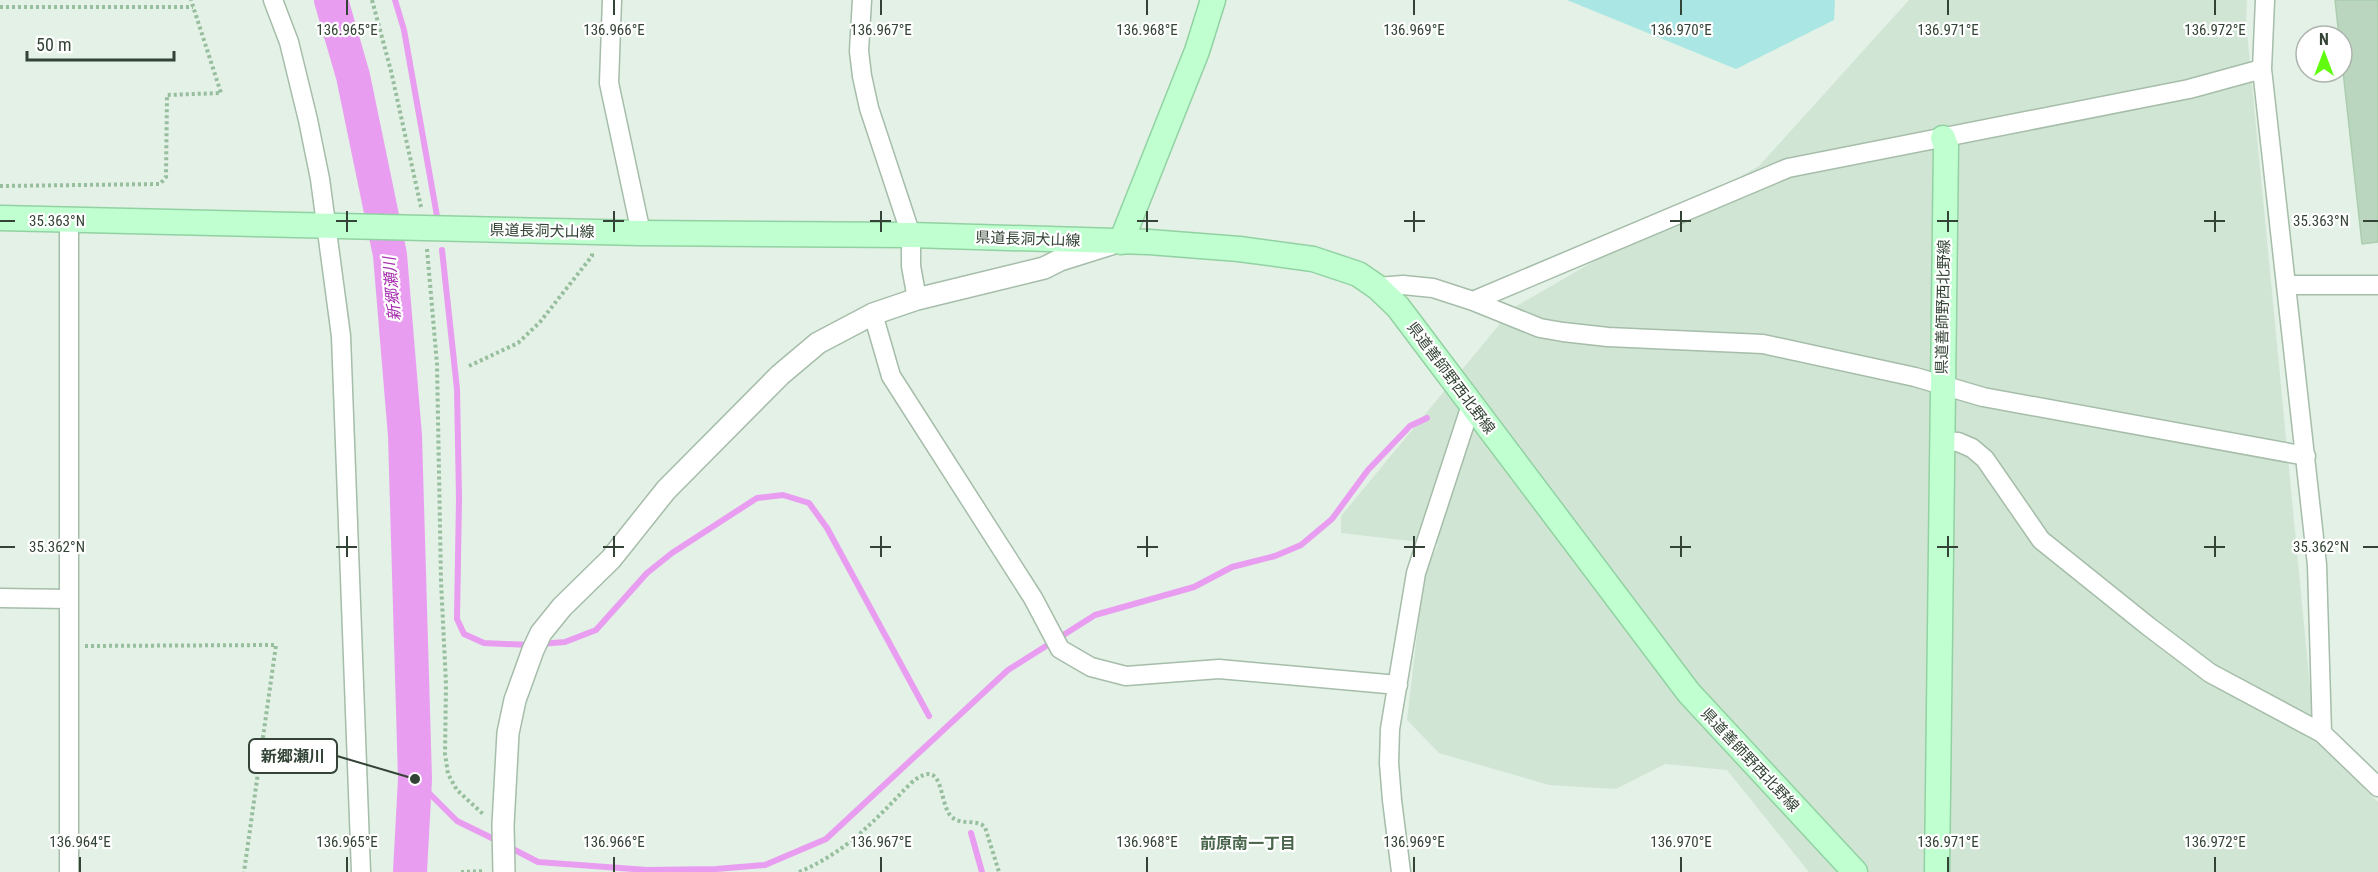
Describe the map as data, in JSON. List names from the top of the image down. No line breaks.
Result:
{"streets":{"main road":["県道長洞犬山線","県道善師野西北野線"]},"crossings":[["県道長洞犬山線","県道善師野西北野線"]],"districts":["前原南一丁目"],"water":["新郷瀬川"],"places":["新郷瀬川"],"scale_bar":"50 m","north":"top","coordinates":["136.965°E","136.966°E","136.967°E","136.968°E","136.969°E","136.970°E","136.971°E","136.972°E","35.363°N","35.362°N","136.964°E"]}
